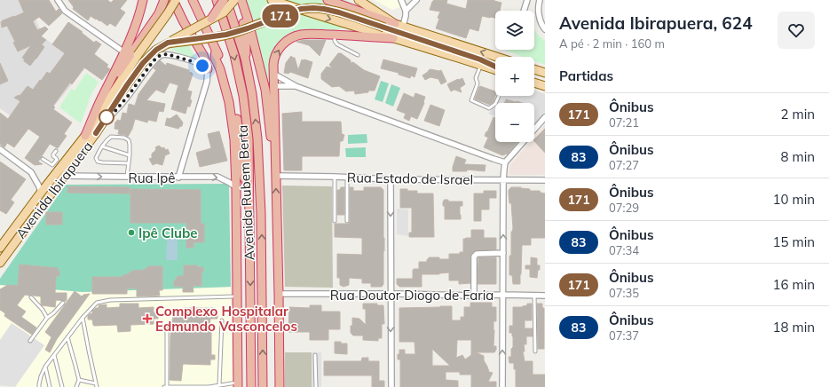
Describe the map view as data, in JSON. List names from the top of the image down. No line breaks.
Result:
{"streets":{"highway":["Avenida Rubem Berta"],"main road":["Avenida Ibirapuera"],"street":["Rua Ipê","Rua Estado de Israel","Rua Doutor Diogo de Faria"]},"crossings":[["Rua Ipê","Avenida Ibirapuera"]],"one_way":["Rua Ipê"],"places":{"other":["Ipê Clube"],"health":["Complexo Hospitalar Edmundo Vasconcelos"]},"lines":["bus line 171"],"page":{"on_map":"171","heading":[["Avenida Ibirapuera, 624","A pé · 2 min · 160 m"],"Partidas"],"map_buttons":["+","−"],"list":[{"mark":"171","name":"Ônibus","note":"07:21","value":"2 min"},{"mark":"83","name":"Ônibus","note":"07:27","value":"8 min"},{"mark":"171","name":"Ônibus","note":"07:29","value":"10 min"},{"mark":"83","name":"Ônibus","note":"07:34","value":"15 min"},{"mark":"171","name":"Ônibus","note":"07:35","value":"16 min"},{"mark":"83","name":"Ônibus","note":"07:37","value":"18 min"}]}}
